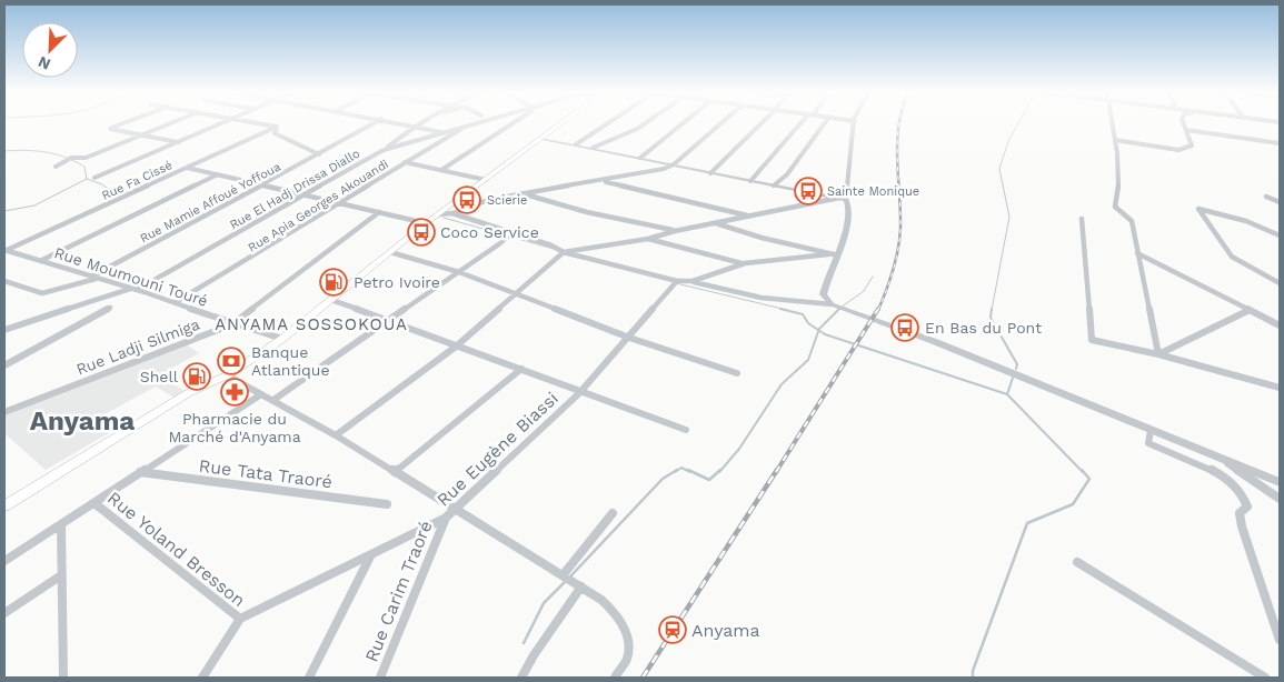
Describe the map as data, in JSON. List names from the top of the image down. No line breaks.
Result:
{"streets":{"street":["Rue Fa Cissé","Rue El Hadj Drissa Diallo","Rue Mamie Affoué Yoffoua","Rue Apia Georges Akouandi","Rue Moumouni Touré","Rue Ladji Silmiga","Rue Eugène Biassi","Rue Tata Traoré","Rue Yoland Bresson","Rue Carim Traoré"]},"crossings":[["Rue Fa Cissé","Rue Moumouni Touré"],["Rue El Hadj Drissa Diallo","Rue Apia Georges Akouandi"],["Rue El Hadj Drissa Diallo","Rue Moumouni Touré"],["Rue Mamie Affoué Yoffoua","Rue Moumouni Touré"],["Rue Apia Georges Akouandi","Rue Moumouni Touré"],["Rue Moumouni Touré","Rue Ladji Silmiga"],["Rue Eugène Biassi","Rue Yoland Bresson"],["Rue Eugène Biassi","Rue Carim Traoré"]],"districts":["ANYAMA SOSSOKOUA","Anyama"],"places":{"bus stop":["Sainte Monique","Scierie","Coco Service","En Bas du Pont"],"fuel station":["Petro Ivoire","Shell"],"bank":["Banque Atlantique"],"pharmacy":["Pharmacie du Marché d'Anyama"],"station":["Anyama"]},"north":"bottom left"}
